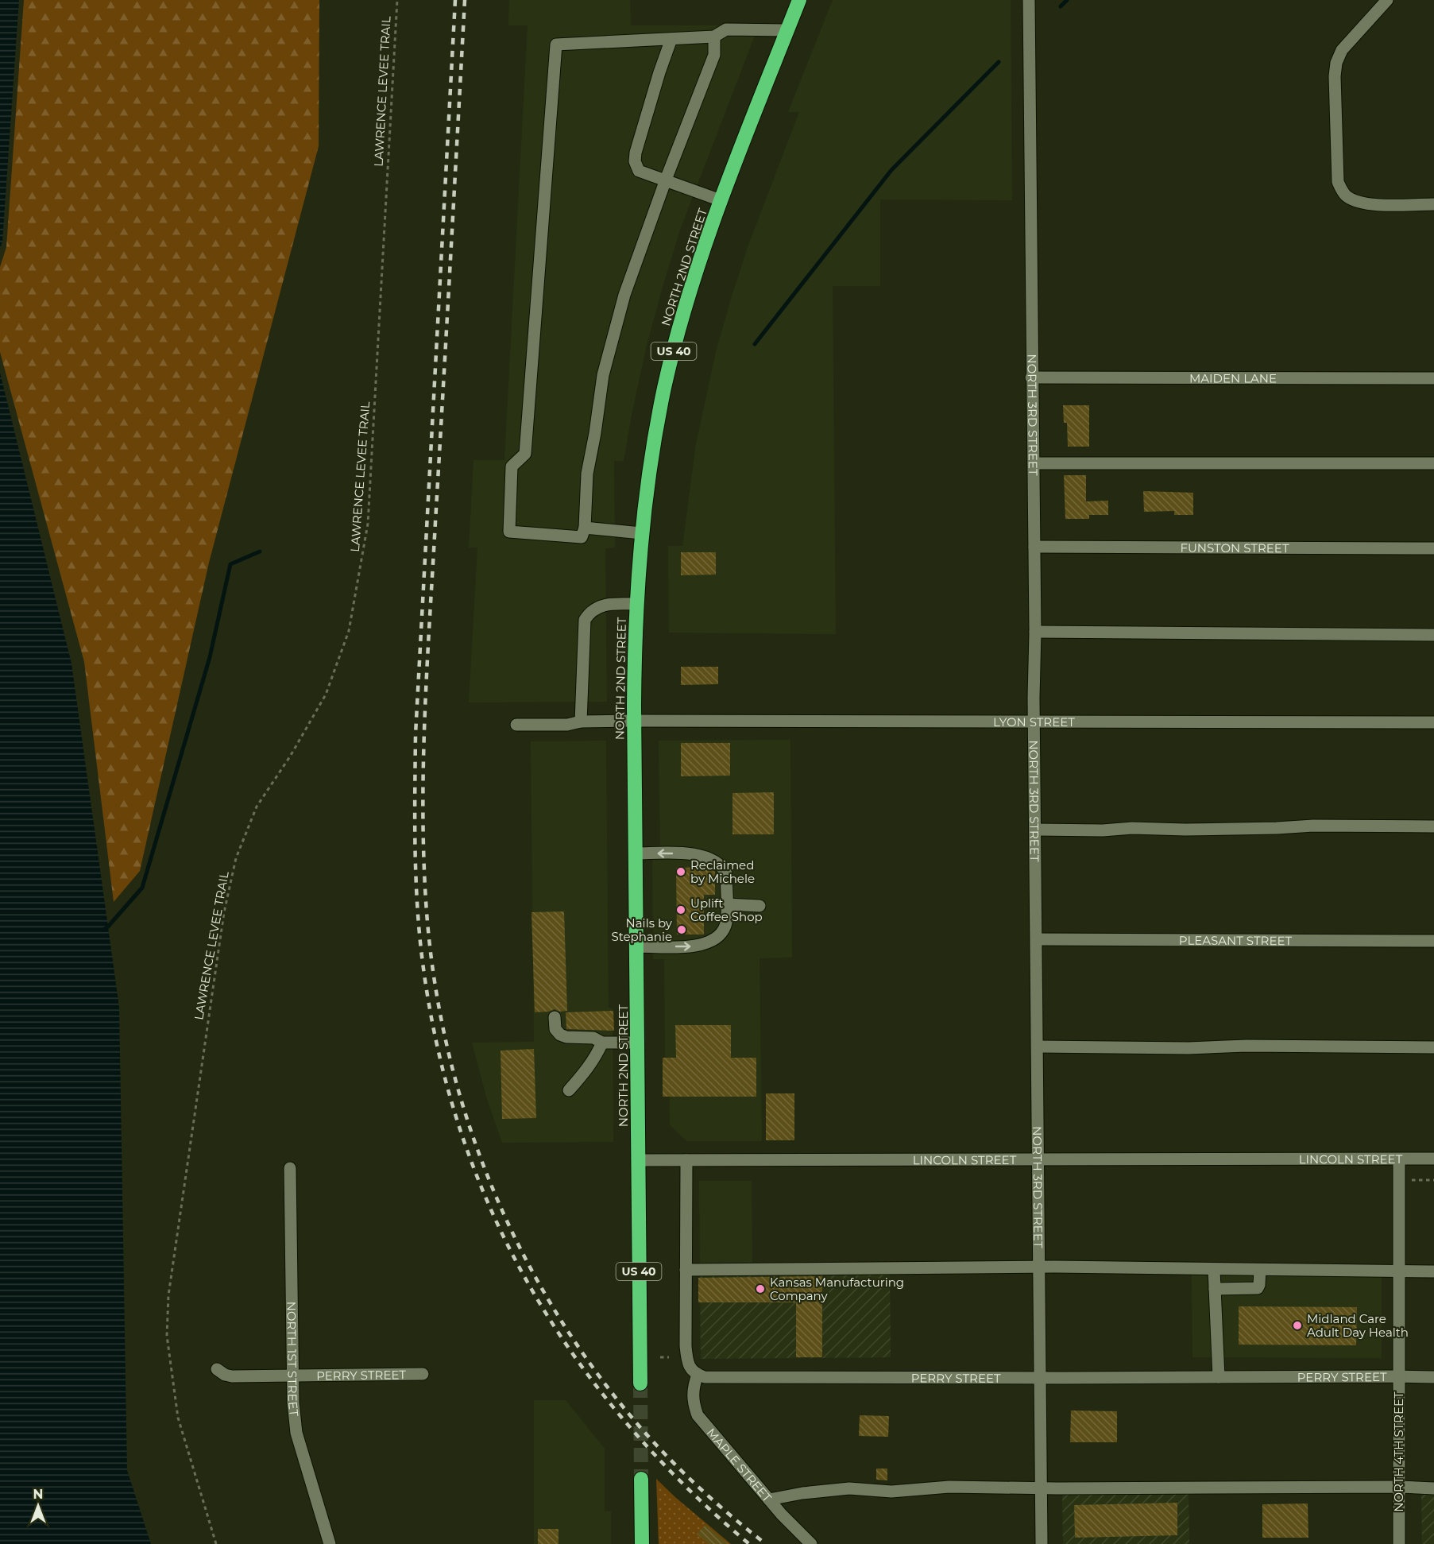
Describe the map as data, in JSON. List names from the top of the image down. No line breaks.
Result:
{"streets":{"highway":["NORTH 2ND STREET","US 40"],"street":["MAIDEN LANE","NORTH 3RD STREET","FUNSTON STREET","LYON STREET","PLEASANT STREET","LINCOLN STREET","NORTH 1ST STREET","PERRY STREET","NORTH 4TH STREET","MAPLE STREET"],"path":["LAWRENCE LEVEE TRAIL"]},"crossings":[["NORTH 2ND STREET","LYON STREET"],["NORTH 2ND STREET","LINCOLN STREET"],["MAIDEN LANE","NORTH 3RD STREET"],["NORTH 3RD STREET","FUNSTON STREET"],["NORTH 3RD STREET","LYON STREET"],["NORTH 3RD STREET","PLEASANT STREET"],["NORTH 3RD STREET","LINCOLN STREET"],["NORTH 3RD STREET","PERRY STREET"],["LINCOLN STREET","NORTH 4TH STREET"],["NORTH 1ST STREET","PERRY STREET"],["PERRY STREET","NORTH 4TH STREET"],["PERRY STREET","MAPLE STREET"]],"places":["Reclaimed by Michele","Uplift Coffee Shop","Nails by Stephanie","Kansas Manufacturing Company","Midland Care Adult Day Health"],"north":"top"}
